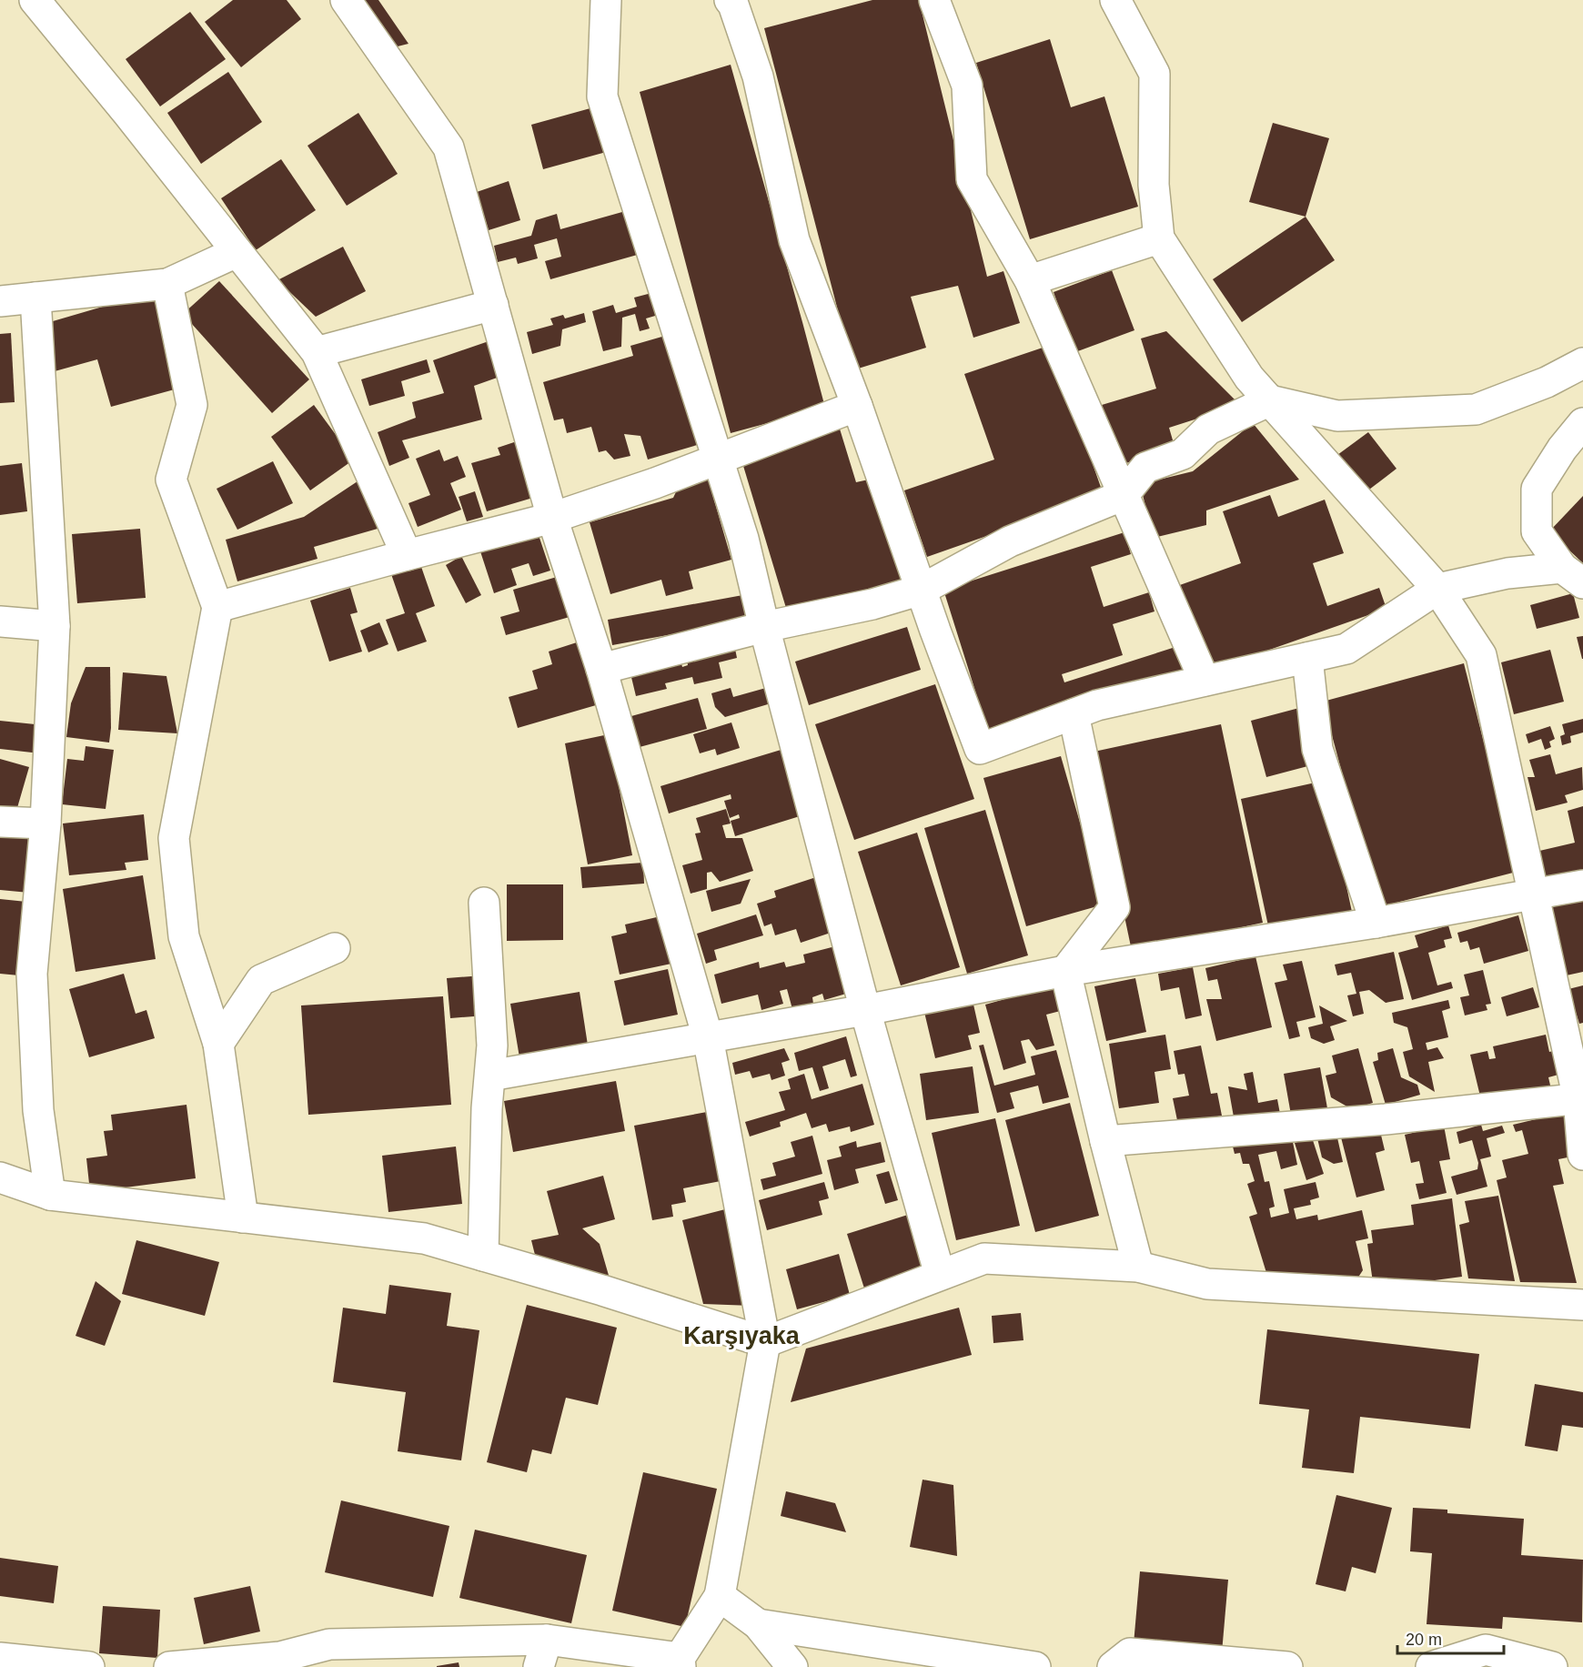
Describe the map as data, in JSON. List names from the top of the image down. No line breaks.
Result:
{"districts":["Karşıyaka"],"scale_bar":"20 m"}
